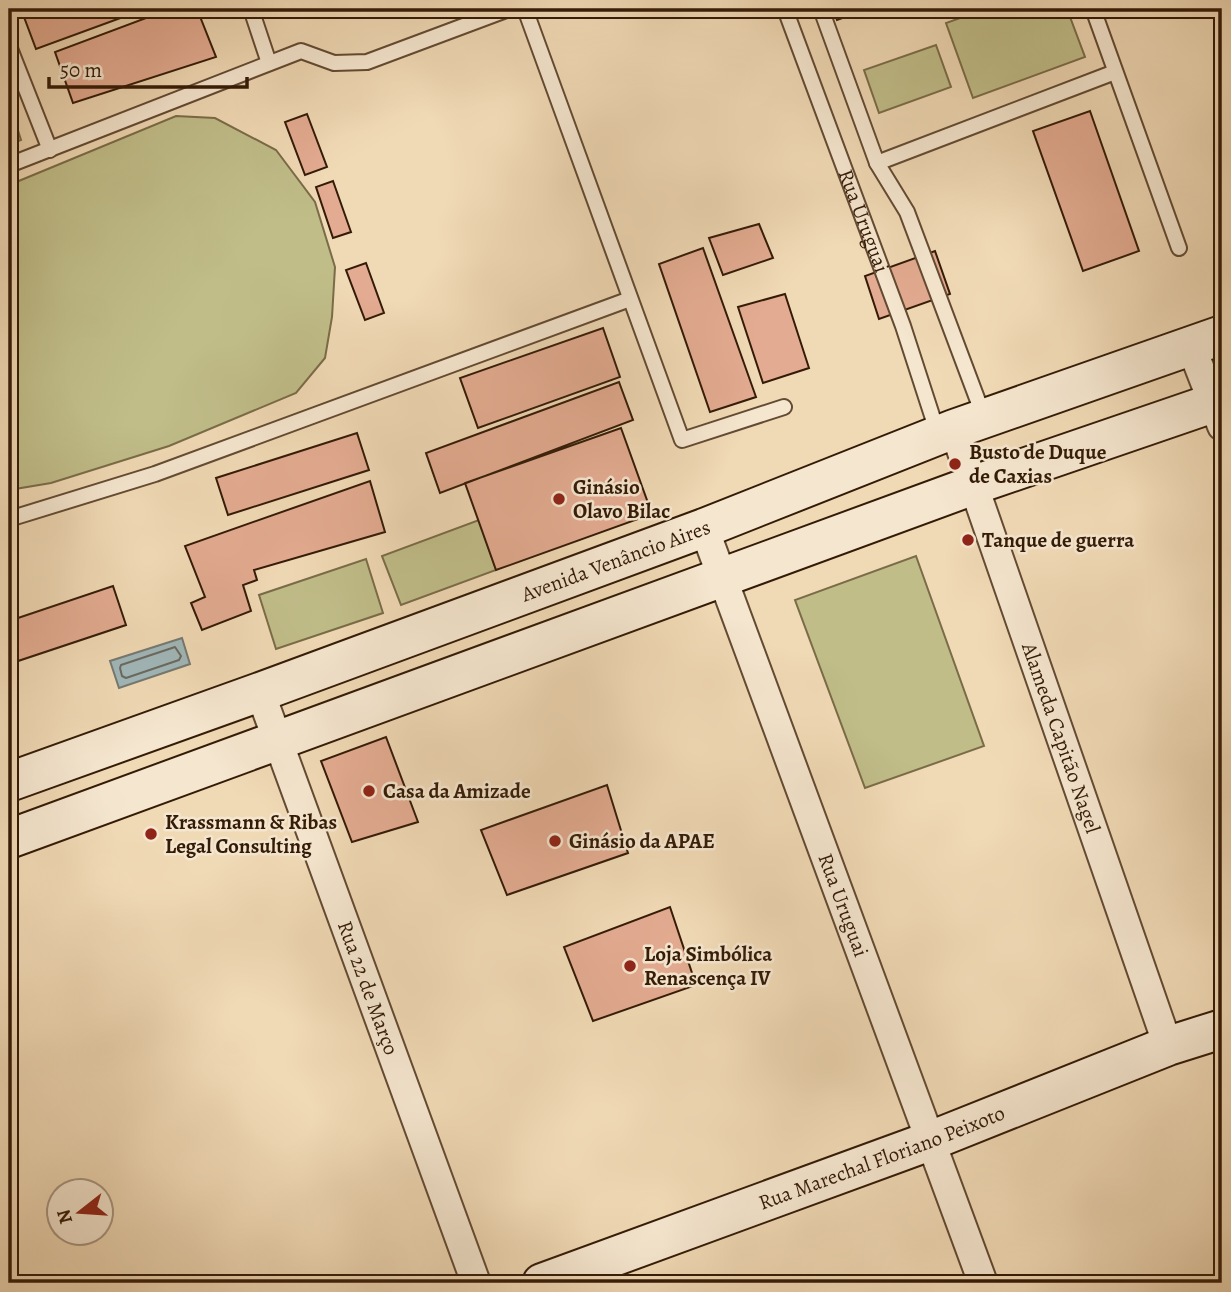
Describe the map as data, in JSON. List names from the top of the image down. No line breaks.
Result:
{"streets":{"main road":["Avenida Venâncio Aires","Rua Marechal Floriano Peixoto"],"street":["Rua Uruguai","Alameda Capitão Nagel","Rua 22 de Março"]},"crossings":[["Rua Uruguai","Avenida Venâncio Aires"],["Rua Uruguai","Alameda Capitão Nagel"],["Rua Uruguai","Rua Marechal Floriano Peixoto"],["Avenida Venâncio Aires","Alameda Capitão Nagel"],["Avenida Venâncio Aires","Rua 22 de Março"],["Alameda Capitão Nagel","Rua Marechal Floriano Peixoto"]],"places":["Busto de Duque de Caxias","Ginásio Olavo Bilac","Tanque de guerra","Casa da Amizade","Krassmann & Ribas Legal Consulting","Ginásio da APAE","Loja Simbólica Renascença IV"],"scale_bar":"50 m","north":"left"}
